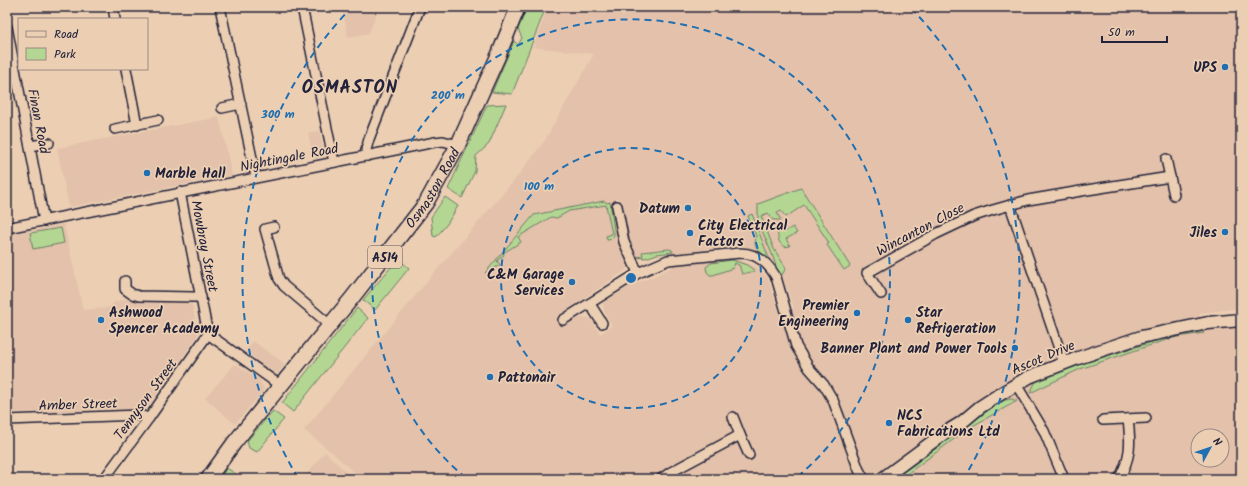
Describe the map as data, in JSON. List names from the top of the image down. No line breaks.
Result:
{"streets":{"main road":["Osmaston Road","A514"],"street":["Finan Road","Nightingale Road","Wincanton Close","Mowbray Street","Ascot Drive","Tennyson Street","Amber Street"]},"crossings":[["Finan Road","Nightingale Road"],["Nightingale Road","Osmaston Road"],["Nightingale Road","Mowbray Street"],["Mowbray Street","Tennyson Street"],["Tennyson Street","Amber Street"]],"districts":["OSMASTON"],"places":["UPS","Marble Hall","Datum","Jiles","City Electrical Factors","C&M Garage Services","Premier Engineering","Ashwood Spencer Academy","Star Refrigeration","Banner Plant and Power Tools","Pattonair","NCS Fabrications Ltd"],"legend":["Road","Park"],"scale_bar":"50 m","north":"top right","rings":["200 m","300 m","100 m"]}
